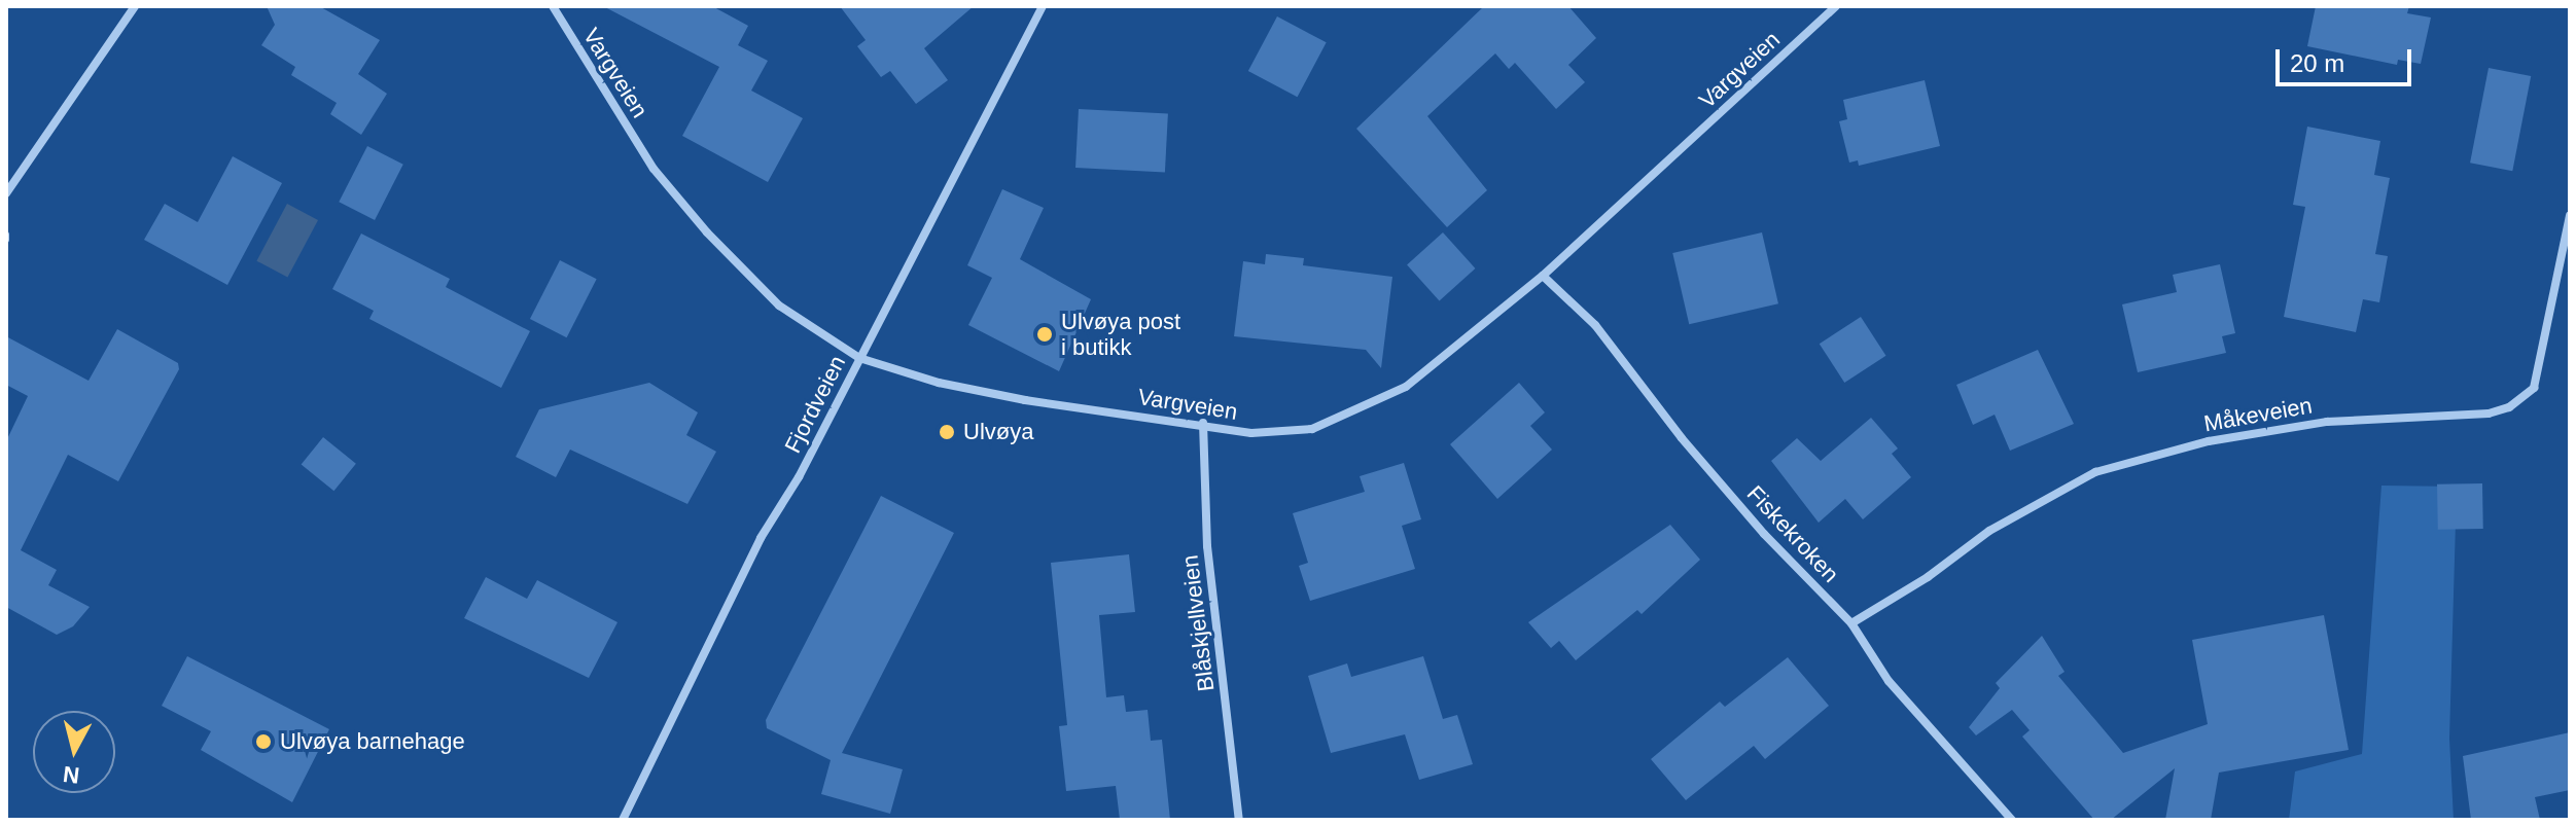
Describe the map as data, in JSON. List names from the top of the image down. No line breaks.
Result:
{"streets":{"street":["Vargveien","Fjordveien","Måkeveien","Fiskekroken","Blåskjellveien"]},"crossings":[["Vargveien","Fjordveien"],["Vargveien","Fiskekroken"],["Vargveien","Blåskjellveien"],["Måkeveien","Fiskekroken"]],"places":["Ulvøya post i butikk","Ulvøya","Ulvøya barnehage"],"scale_bar":"20 m","north":"bottom"}
